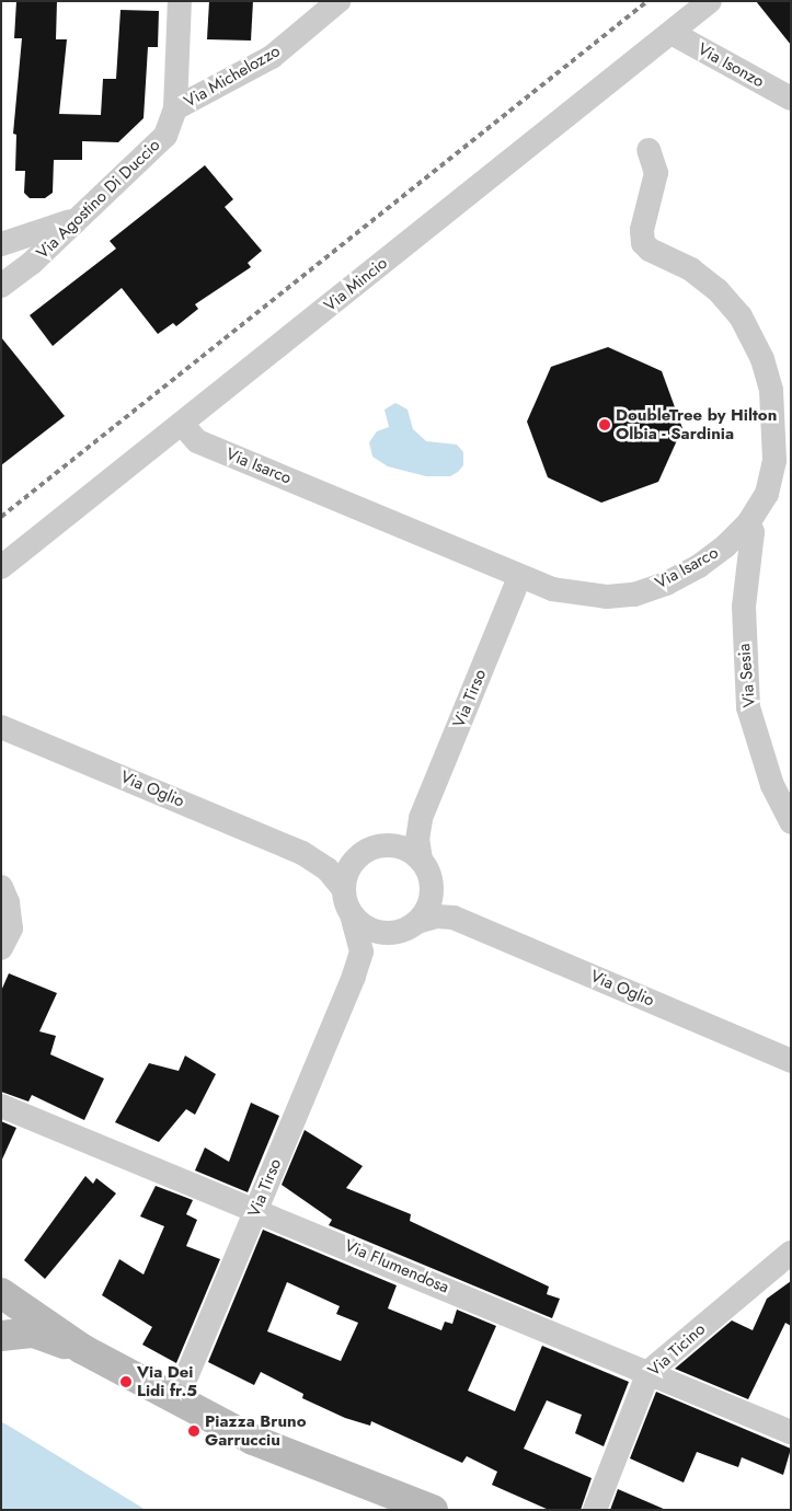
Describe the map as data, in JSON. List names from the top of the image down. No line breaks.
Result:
{"streets":{"street":["Via Isonzo","Via Michelozzo","Via Agostino Di Duccio","Via Mincio","Via Isarco","Via Sesia","Via Tirso","Via Oglio","Via Flumendosa","Via Ticino"]},"crossings":[["Via Isonzo","Via Mincio"],["Via Michelozzo","Via Agostino Di Duccio"],["Via Mincio","Via Isarco"],["Via Isarco","Via Sesia"],["Via Isarco","Via Tirso"],["Via Tirso","Via Flumendosa"],["Via Flumendosa","Via Ticino"]],"places":["DoubleTree by Hilton Olbia - Sardinia","Via Dei Lidi fr.5","Piazza Bruno Garrucciu"]}
